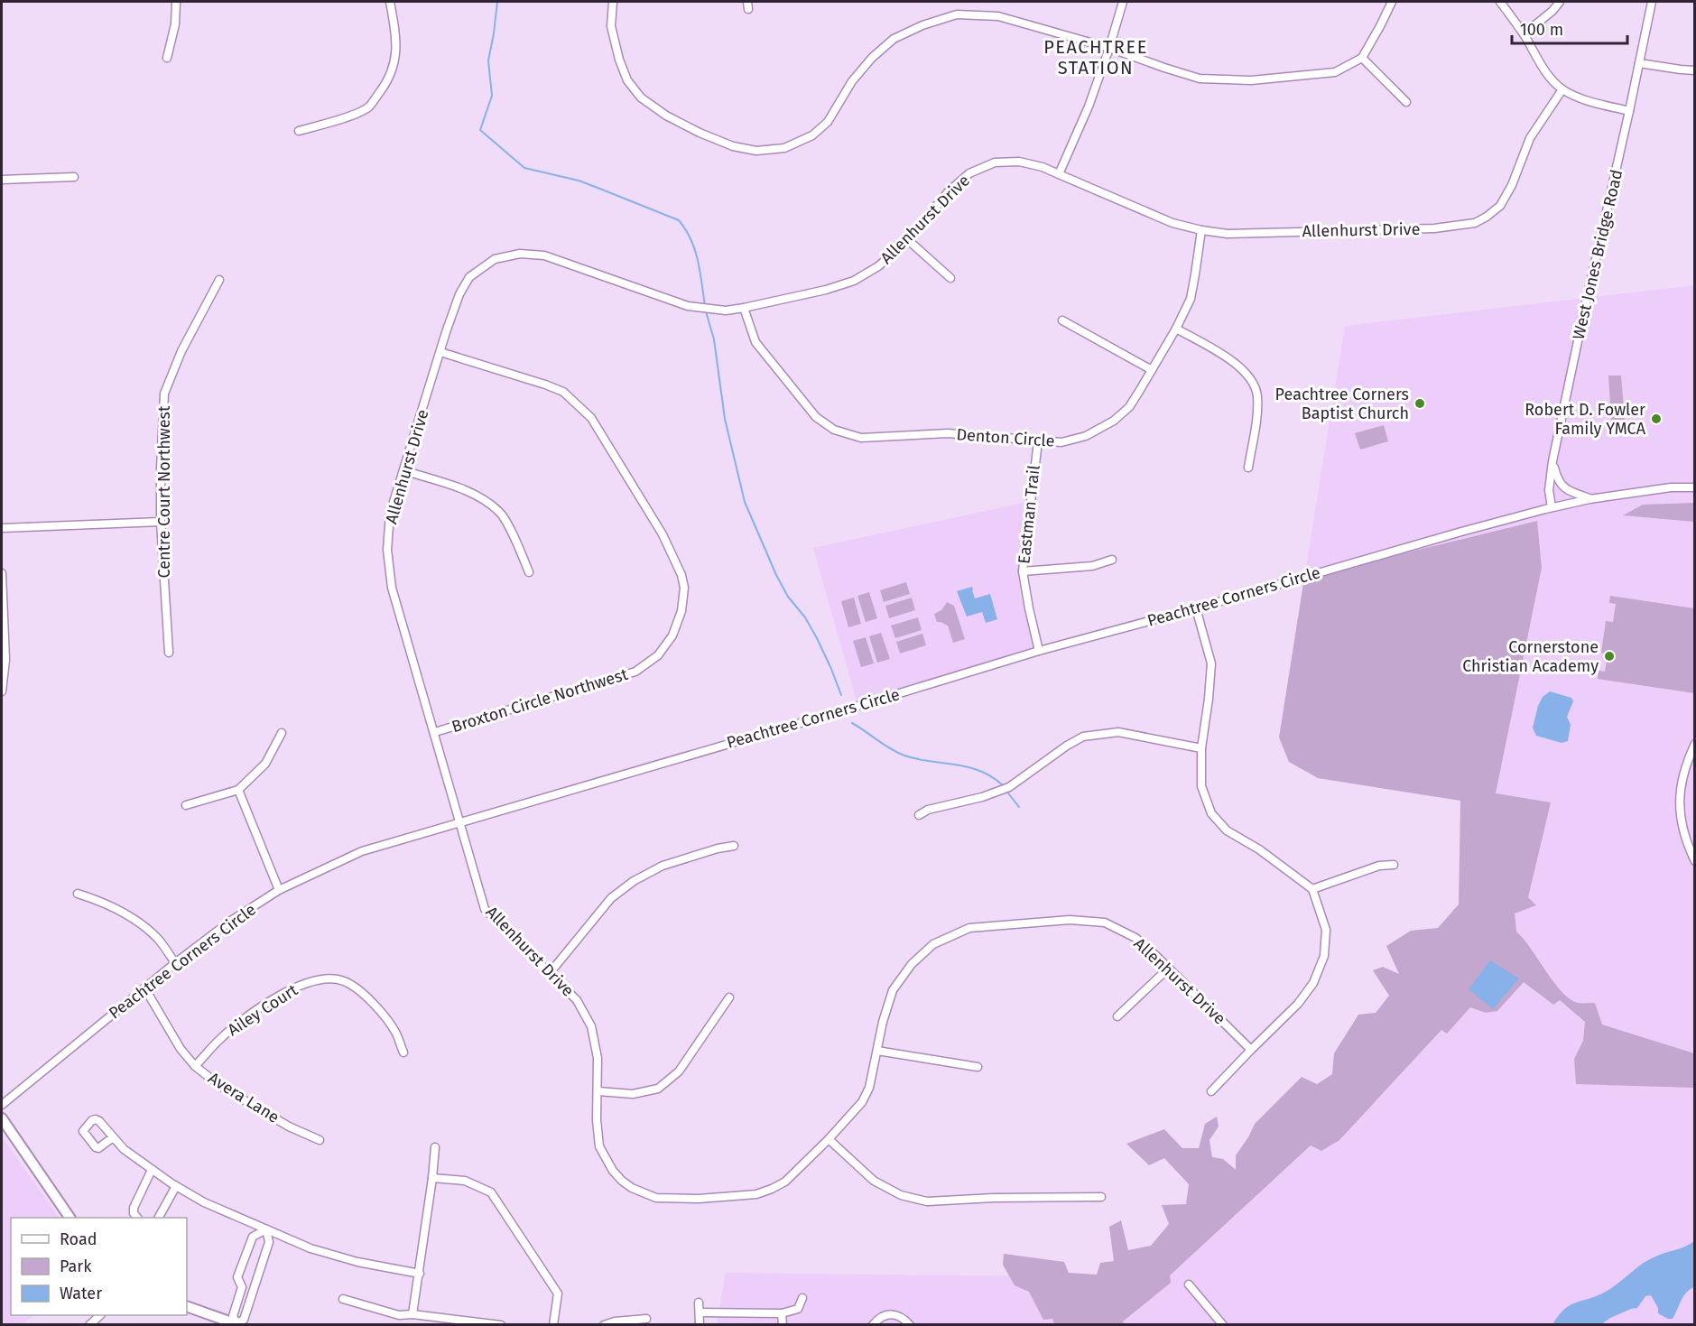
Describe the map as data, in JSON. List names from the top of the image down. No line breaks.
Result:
{"streets":{"street":["Allenhurst Drive","West Jones Bridge Road","Denton Circle","Centre Court Northwest","Eastman Trail","Peachtree Corners Circle","Broxton Circle Northwest","Ailey Court","Avera Lane"]},"crossings":[["Allenhurst Drive","Denton Circle"],["Allenhurst Drive","Peachtree Corners Circle"],["Allenhurst Drive","Broxton Circle Northwest"],["West Jones Bridge Road","Peachtree Corners Circle"],["Denton Circle","Eastman Trail"],["Eastman Trail","Peachtree Corners Circle"],["Peachtree Corners Circle","Avera Lane"],["Ailey Court","Avera Lane"]],"districts":["PEACHTREE STATION"],"places":["Peachtree Corners Baptist Church","Robert D. Fowler Family YMCA","Cornerstone Christian Academy"],"legend":["Road","Park","Water"],"scale_bar":"100 m"}
